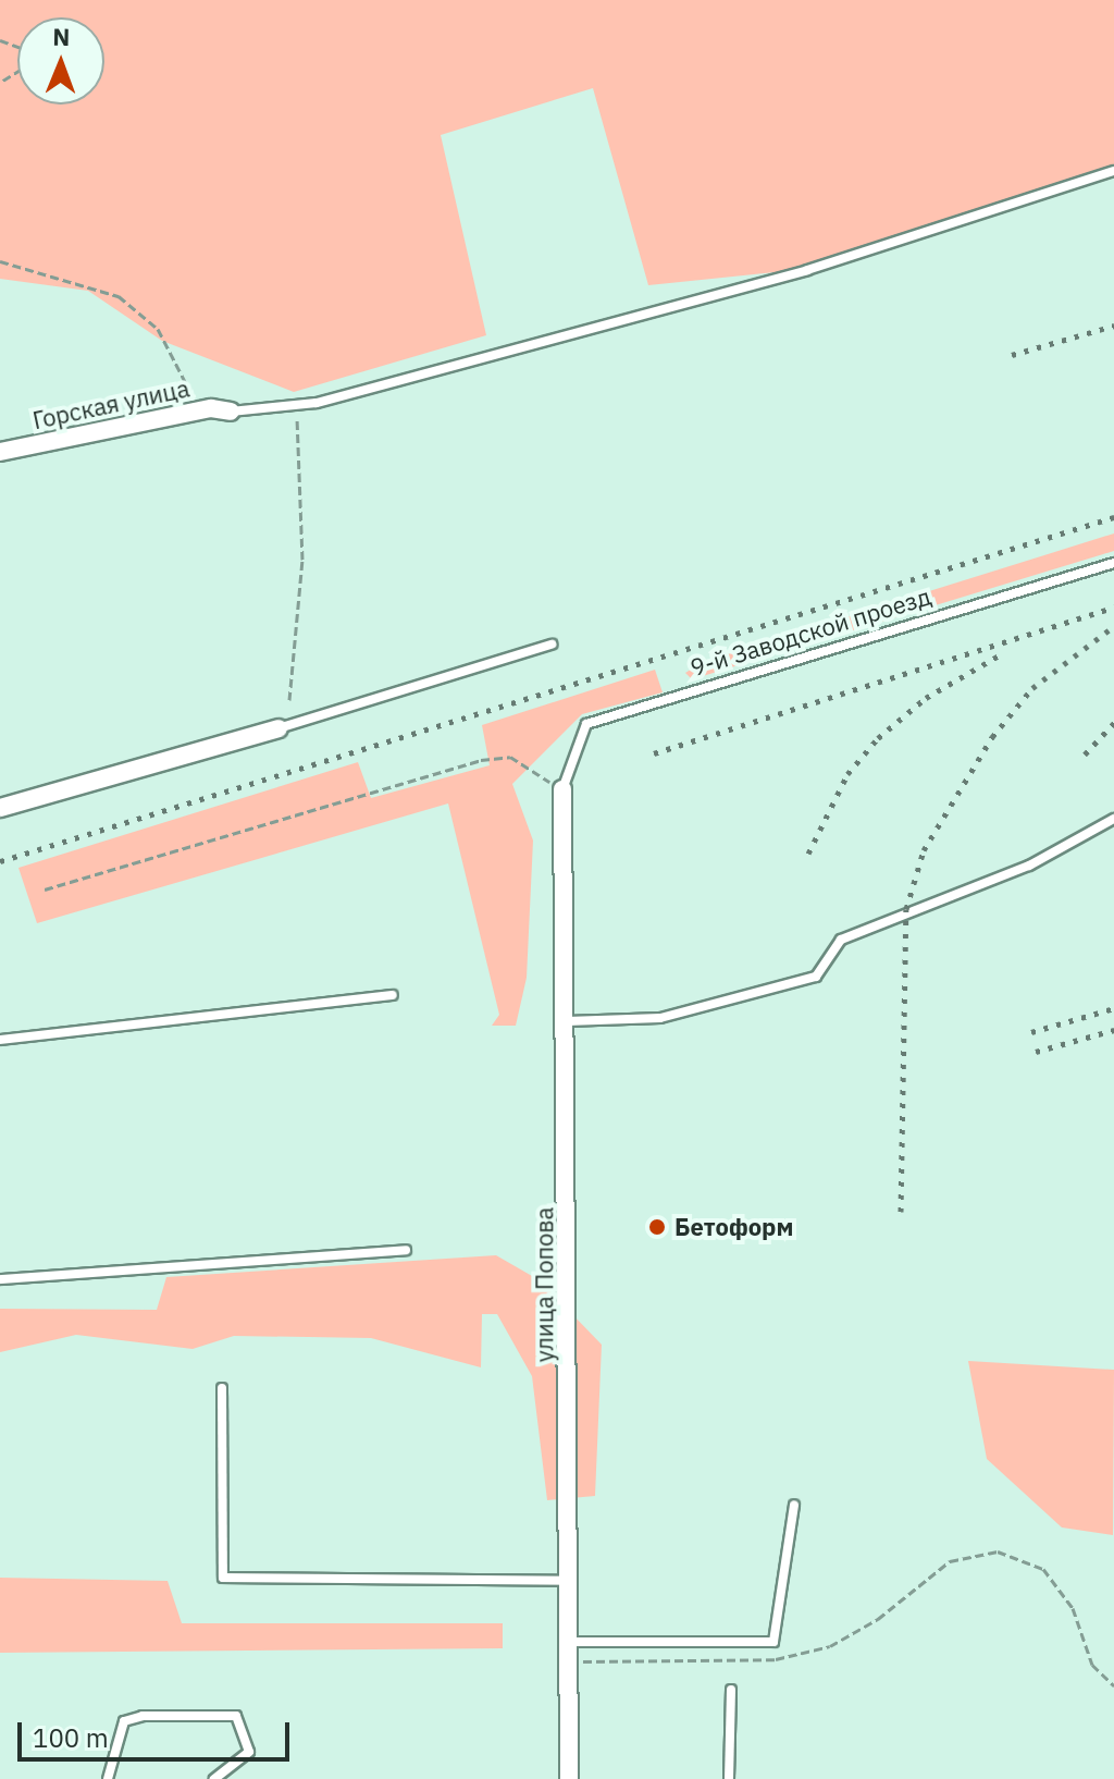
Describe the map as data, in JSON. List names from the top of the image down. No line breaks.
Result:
{"streets":{"street":["Горская улица","улица Попова"],"lane":["9-й Заводской проезд"]},"crossings":[["9-й Заводской проезд","улица Попова"]],"places":["Бетоформ"],"scale_bar":"100 m","north":"top"}
